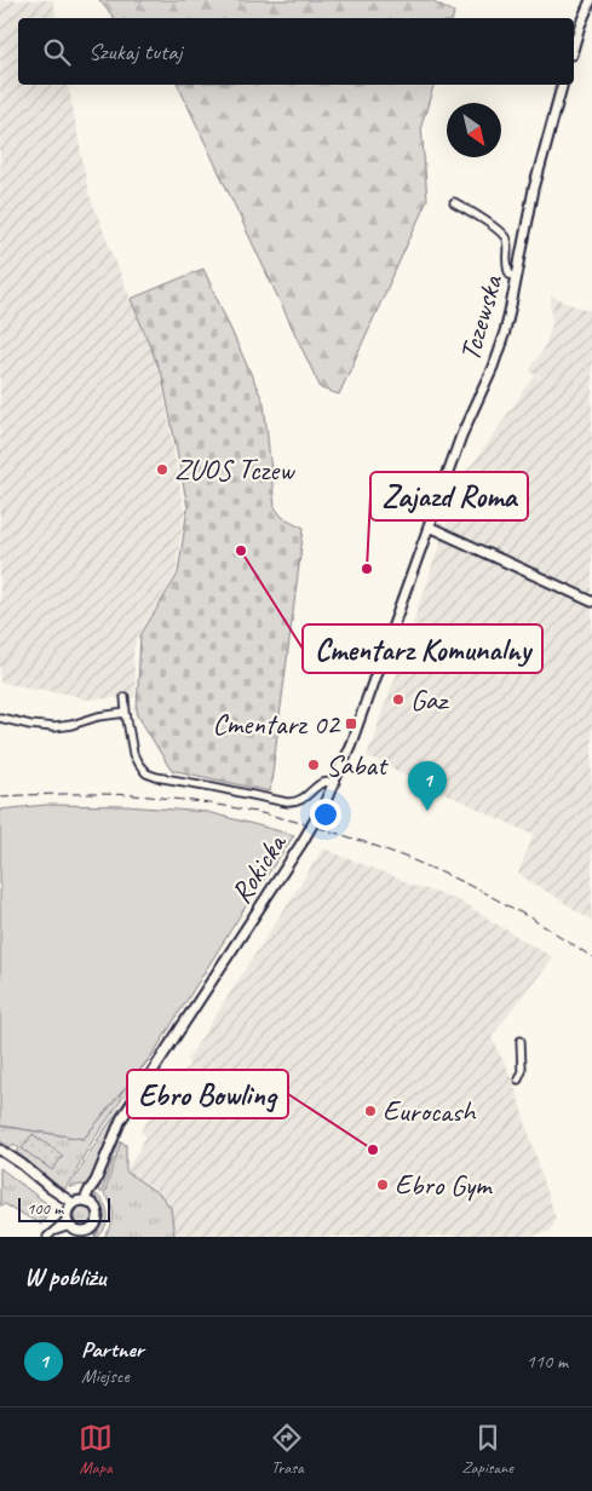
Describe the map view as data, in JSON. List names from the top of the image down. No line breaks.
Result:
{"streets":{"street":["Tczewska","Rokicka"]},"crossings":[["Tczewska","Rokicka"]],"places":{"other":["ZUOS Tczew","Cmentarz Komunalny","Zajazd Roma","Gaz","Sabat","Eurocash","Ebro Bowling","Ebro Gym"],"transit":["Cmentarz 02"]},"scale_bar":"100 m","north":"bottom right","page":{"search":"Szukaj tutaj","pins":"1","scale":"100 m","heading":"W pobliżu","list":[{"mark":"1","name":"Partner","note":"Miejsce","value":"110 m"}],"nav":["Mapa","Trasa","Zapisane"]}}
